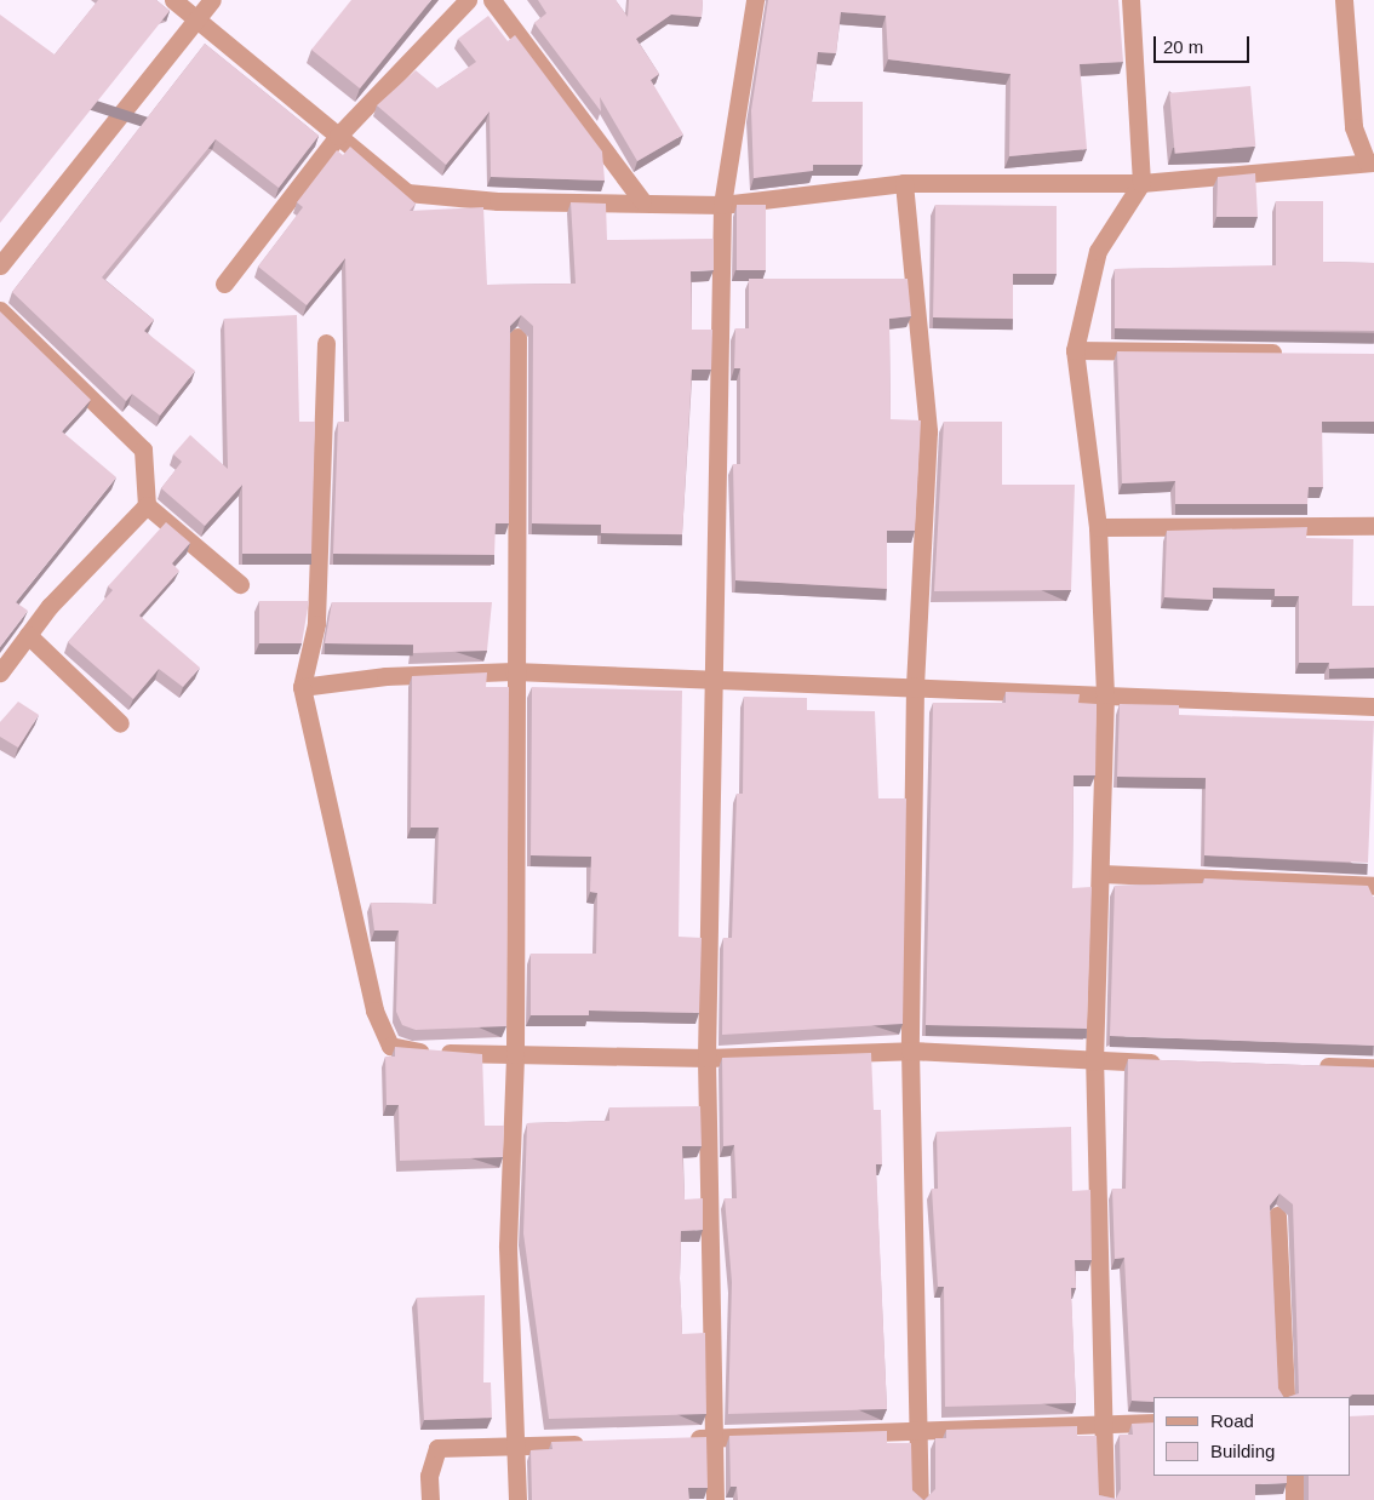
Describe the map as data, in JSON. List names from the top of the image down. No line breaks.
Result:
{"legend":["Road","Building"],"scale_bar":"20 m"}
